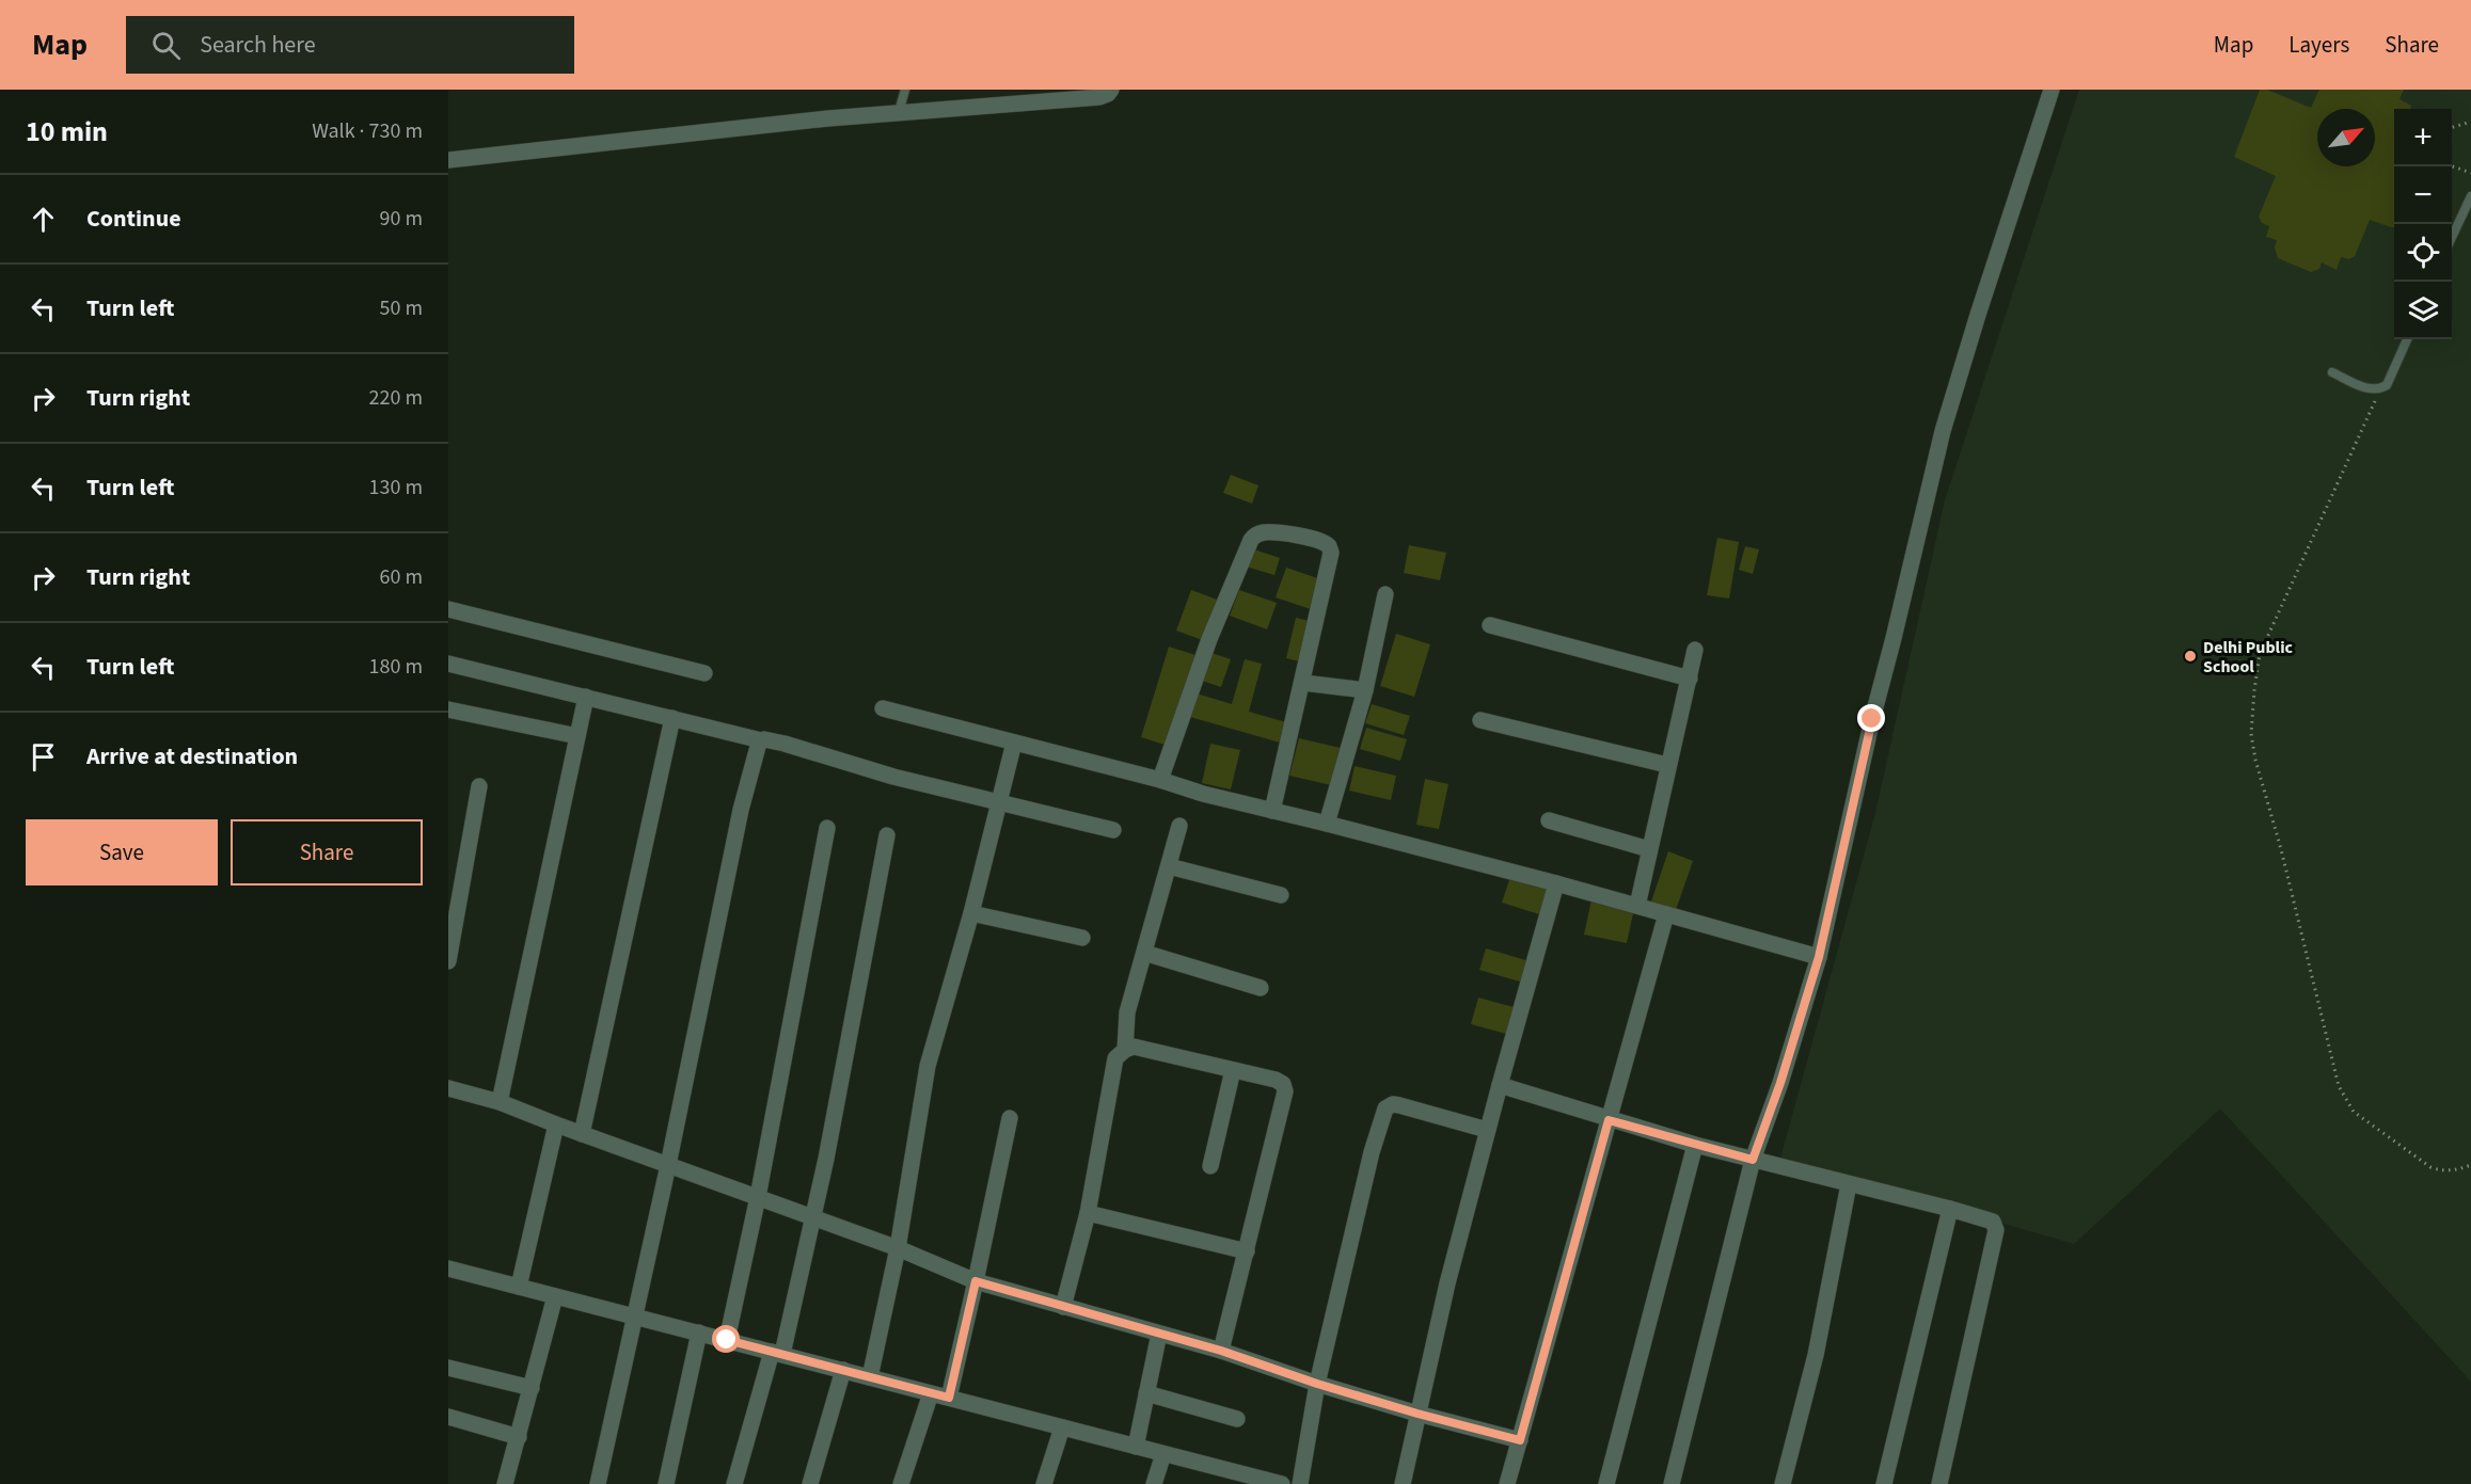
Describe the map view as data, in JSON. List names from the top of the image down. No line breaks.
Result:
{"places":["Delhi Public School"],"north":"top right","page":{"header":"Map","search":"Search here","nav":["Map","Layers","Share"],"heading":["10 min","Walk · 730 m"],"map_buttons":["+","−"],"list":[["Continue","90 m"],["Turn left","50 m"],["Turn right","220 m"],["Turn left","130 m"],["Turn right","60 m"],["Turn left","180 m"],"Arrive at destination"],"buttons":["Save","Share"]}}
